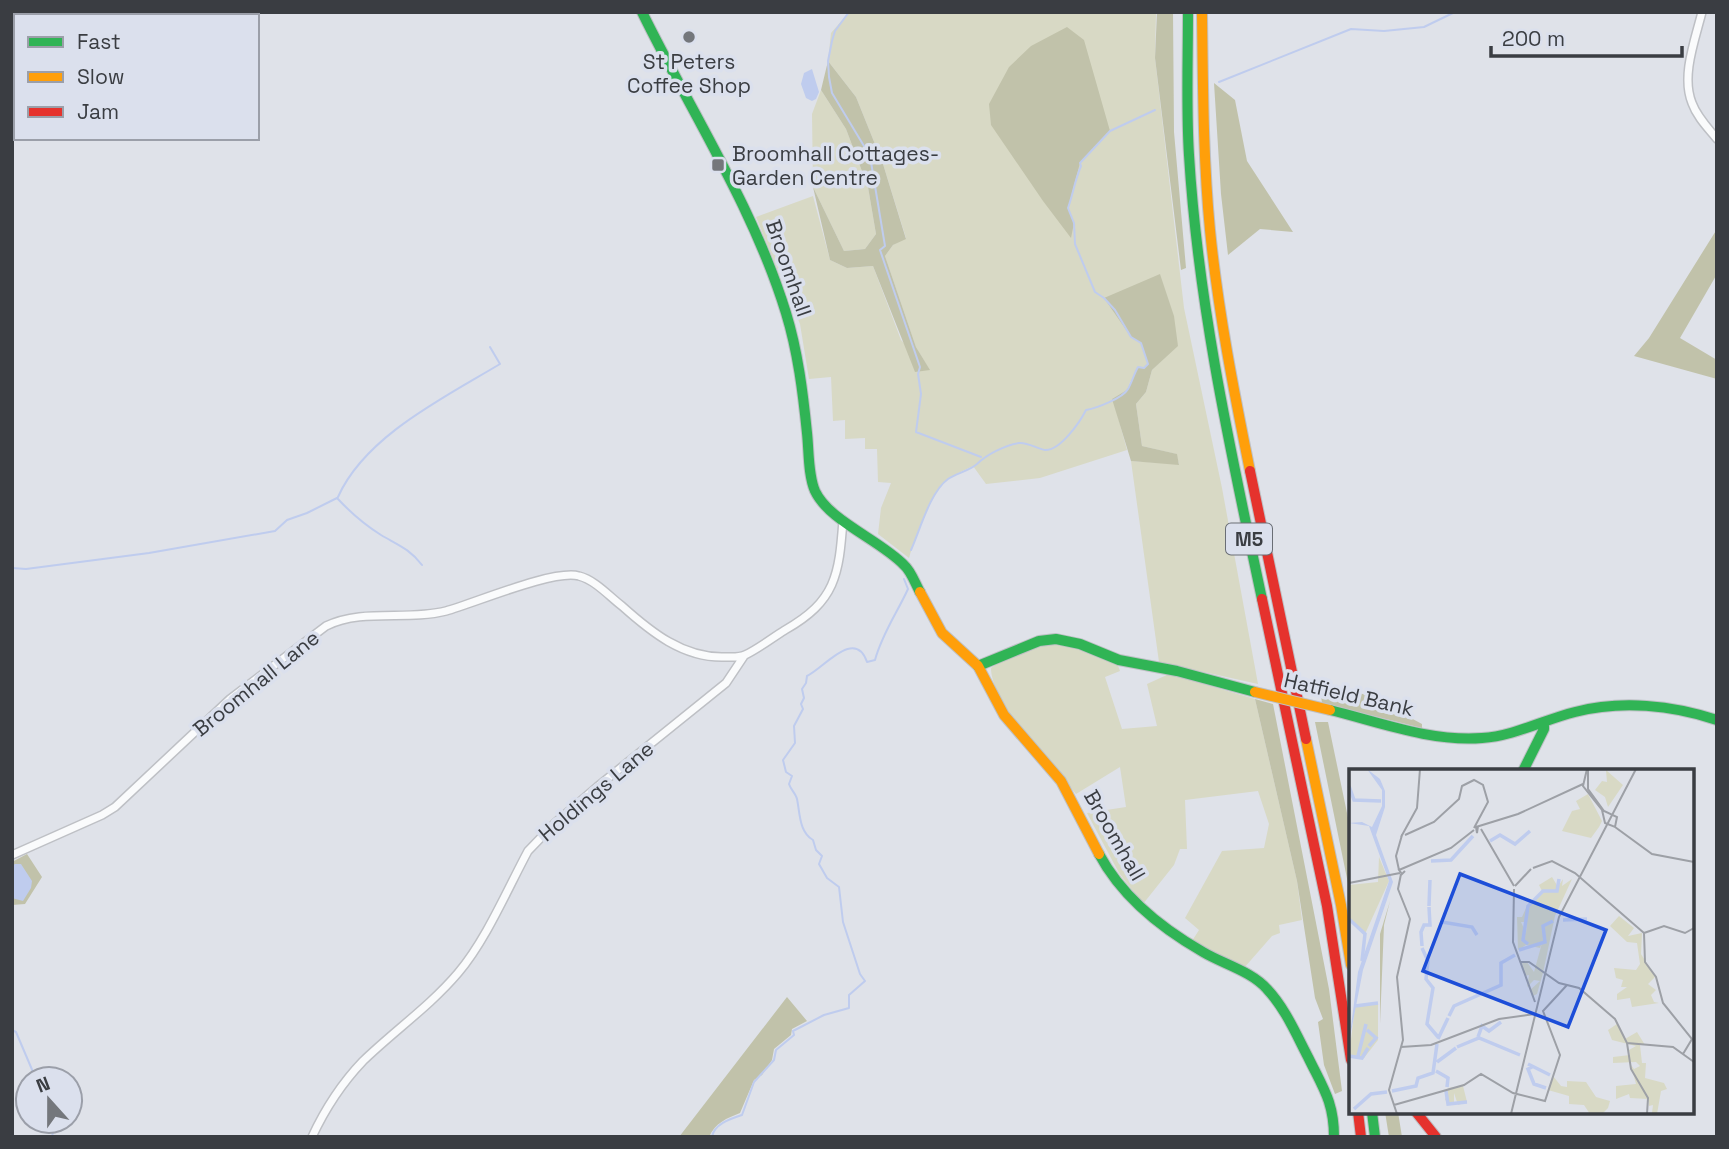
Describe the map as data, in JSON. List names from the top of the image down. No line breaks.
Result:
{"streets":{"main road":["Broomhall","M5","Hatfield Bank"],"street":["Broomhall Lane","Holdings Lane"]},"crossings":[["Broomhall","Hatfield Bank"],["Broomhall Lane","Holdings Lane"]],"places":{"other":["St Peters Coffee Shop"],"transit":["Broomhall Cottages- Garden Centre"]},"legend":["Fast","Slow","Jam"],"scale_bar":"200 m","north":"top"}
